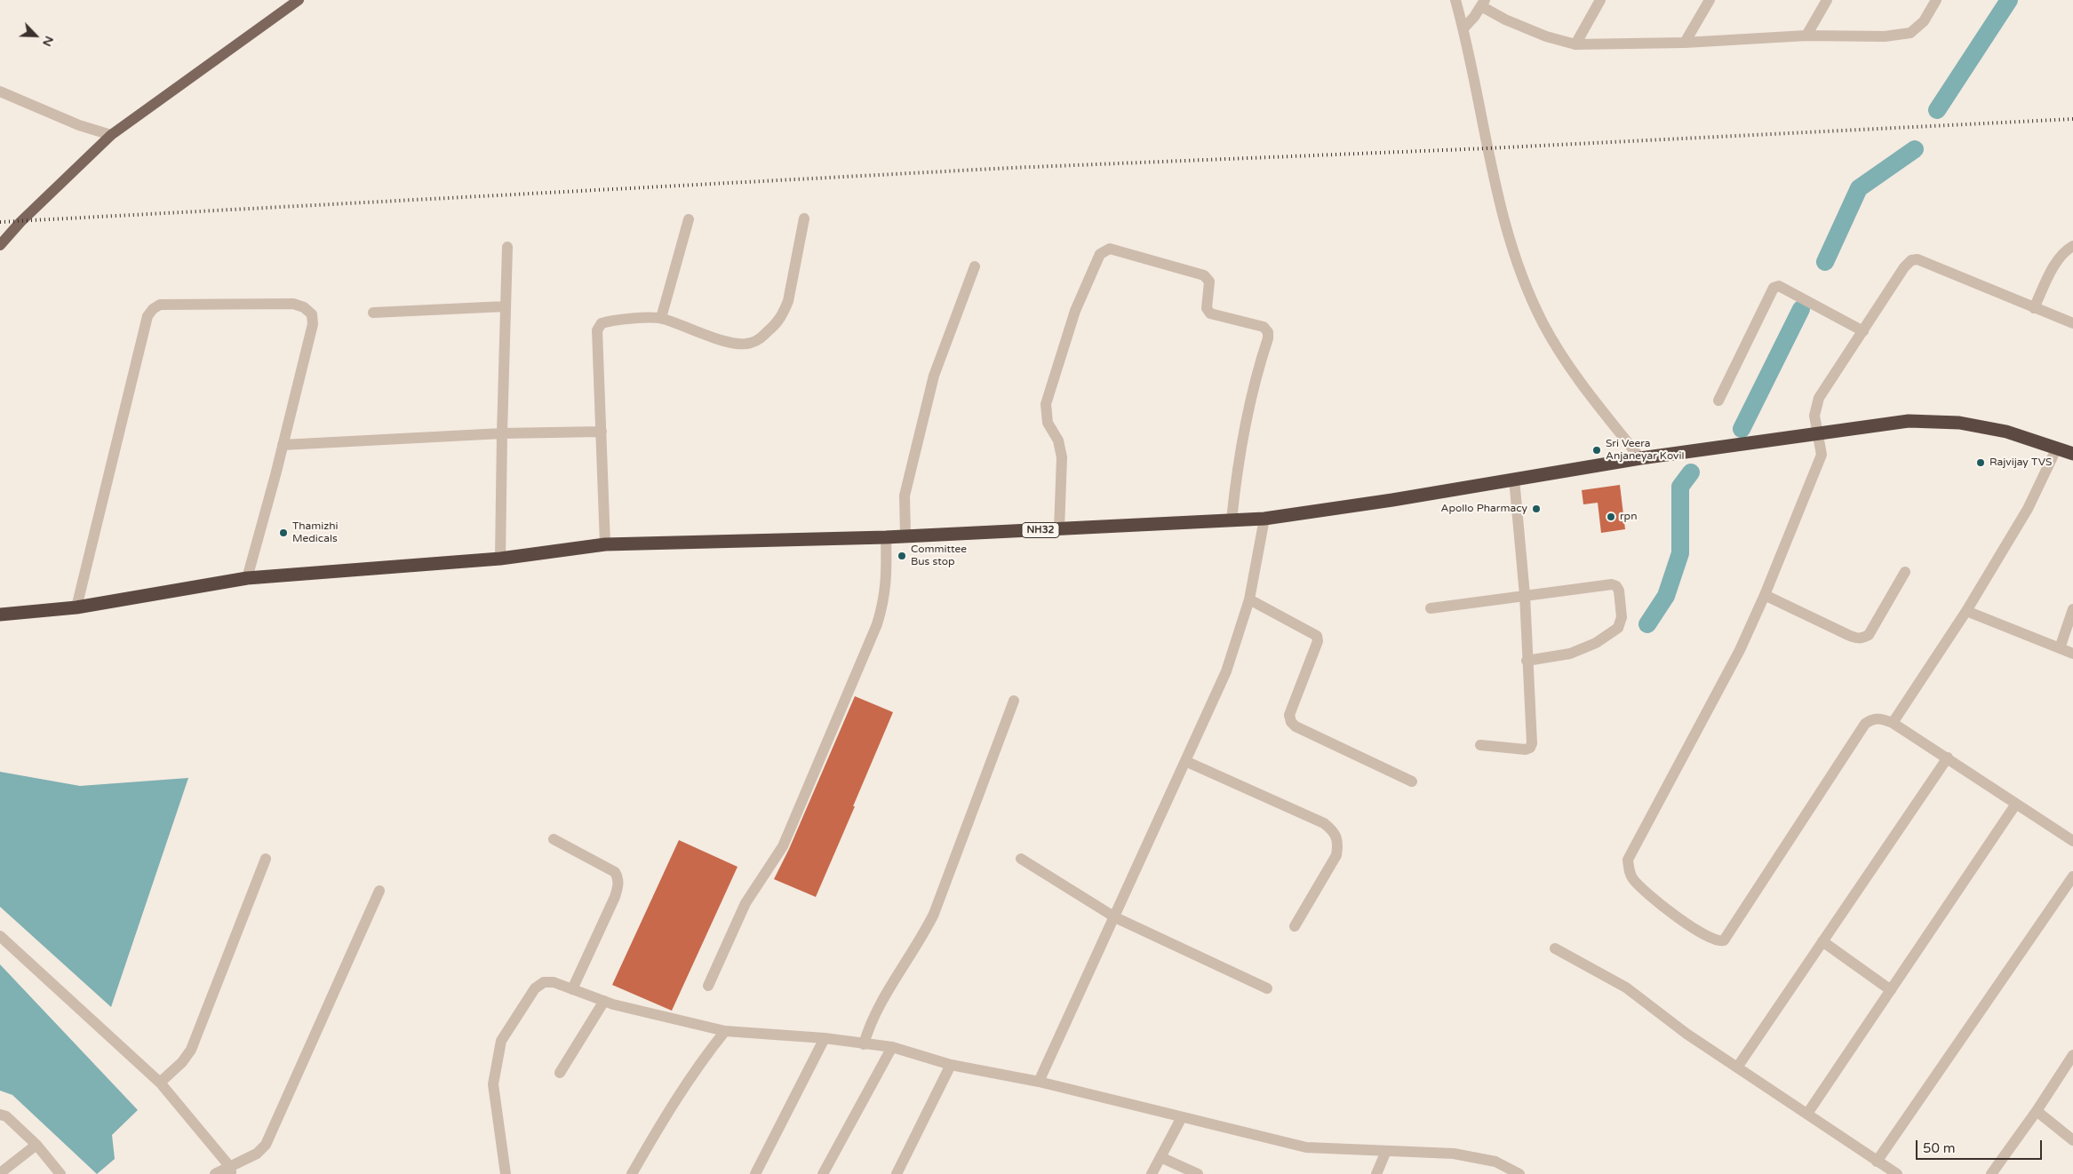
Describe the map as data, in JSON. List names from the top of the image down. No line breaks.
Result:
{"streets":{"highway":["NH32"]},"places":["Sri Veera Anjaneyar Kovil","Rajvijay TVS","Apollo Pharmacy","rpn","Thamizhi Medicals","Committee Bus stop"],"scale_bar":"50 m","north":"bottom right"}
